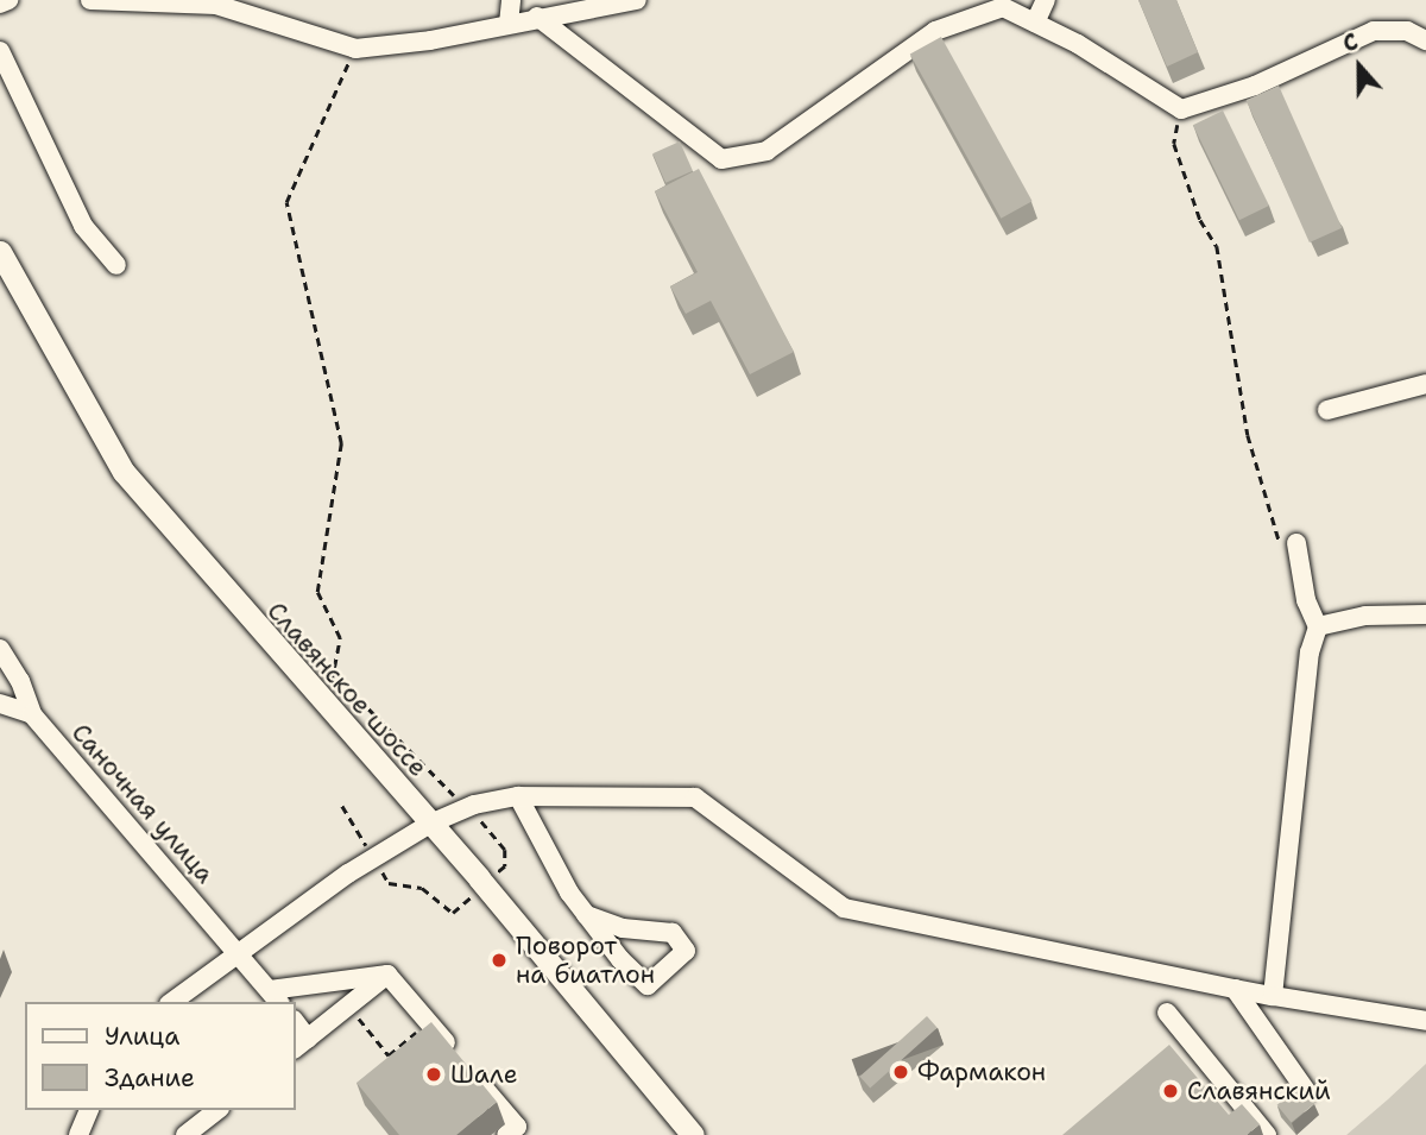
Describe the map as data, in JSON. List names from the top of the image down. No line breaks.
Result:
{"streets":{"main road":["Славянское шоссе"],"street":["Саночная улица"]},"places":["Поворот на биатлон","Фармакон","Шале","Славянский"],"legend":["Улица","Здание"],"north":"top"}
